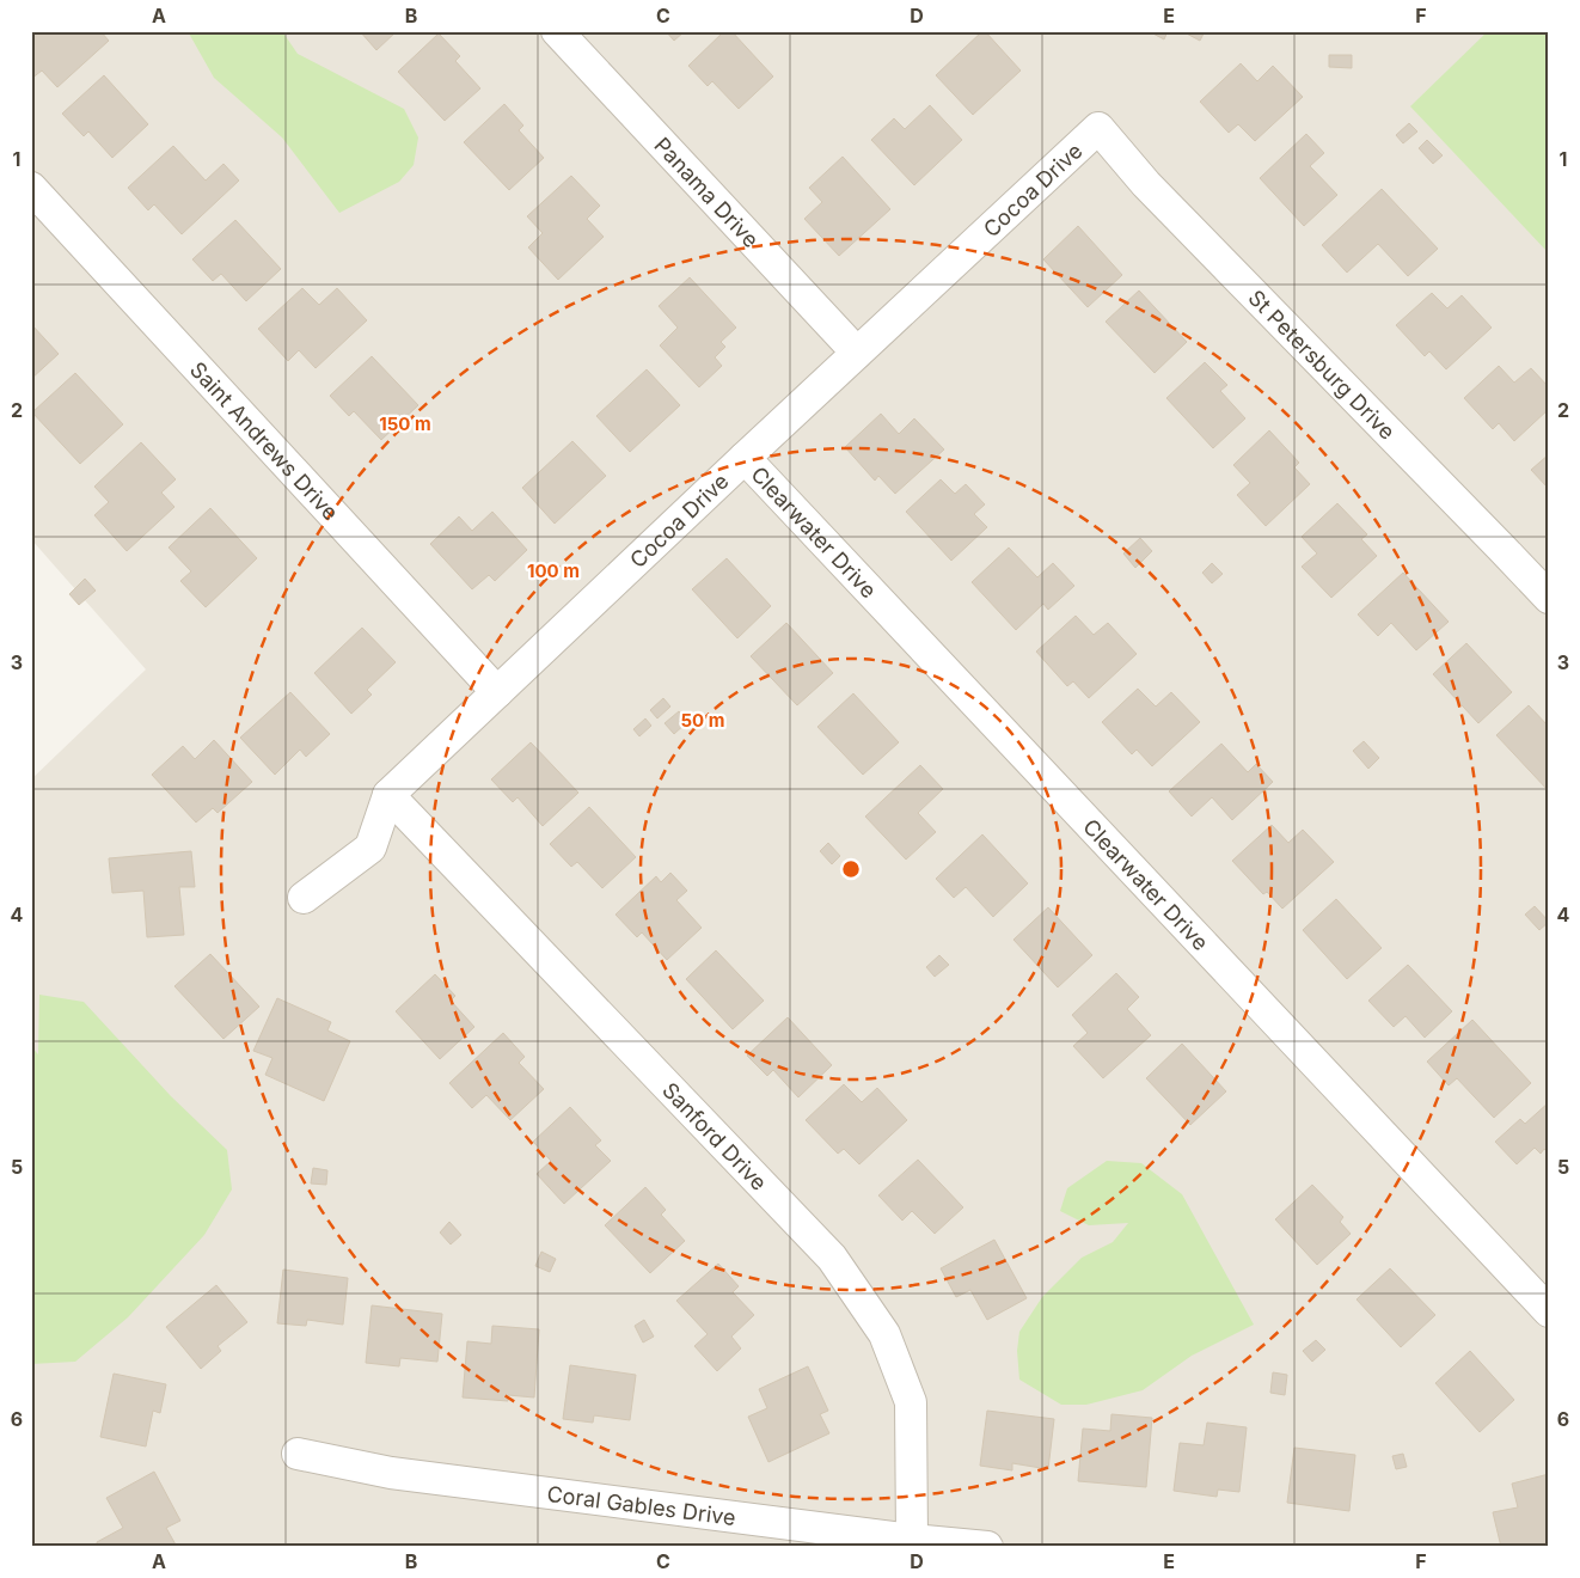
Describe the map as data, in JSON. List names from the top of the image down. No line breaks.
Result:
{"streets":{"street":["Cocoa Drive","Panama Drive","St Petersburg Drive","Saint Andrews Drive","Clearwater Drive","Sanford Drive","Coral Gables Drive"]},"crossings":[["Cocoa Drive","Panama Drive"],["Cocoa Drive","St Petersburg Drive"],["Cocoa Drive","Saint Andrews Drive"],["Cocoa Drive","Clearwater Drive"],["Cocoa Drive","Sanford Drive"],["Sanford Drive","Coral Gables Drive"]],"grid":{"columns":["A","B","C","D","E","F"],"rows":["1","2","3","4","5","6"]},"rings":["150 m","100 m","50 m"]}
